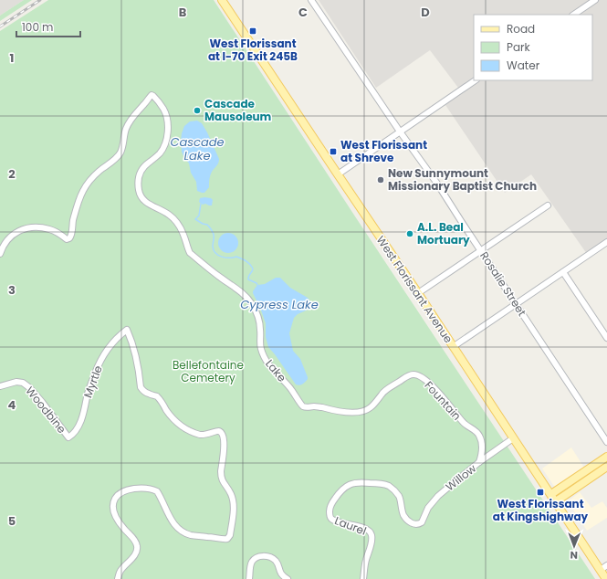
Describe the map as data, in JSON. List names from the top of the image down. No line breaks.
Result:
{"streets":{"main road":["West Florissant Avenue"],"street":["Rosalie Street","Lake","Myrtle","Fountain","Woodbine","Willow","Laurel"]},"crossings":[["West Florissant Avenue","Willow"],["Lake","Fountain"],["Myrtle","Woodbine"],["Fountain","Willow"],["Willow","Laurel"]],"water":["Cascade Lake","Cypress Lake"],"parks":["Bellefontaine Cemetery"],"places":{"transit":["West Florissant at I-70 Exit 245B","West Florissant at Shreve","West Florissant at Kingshighway"],"other":["Cascade Mausoleum","New Sunnymount Missionary Baptist Church","A.L. Beal Mortuary"]},"legend":["Road","Park","Water"],"scale_bar":"100 m","north":"bottom","grid":{"columns":["B","C","D"],"rows":["1","2","3","4","5"]}}
